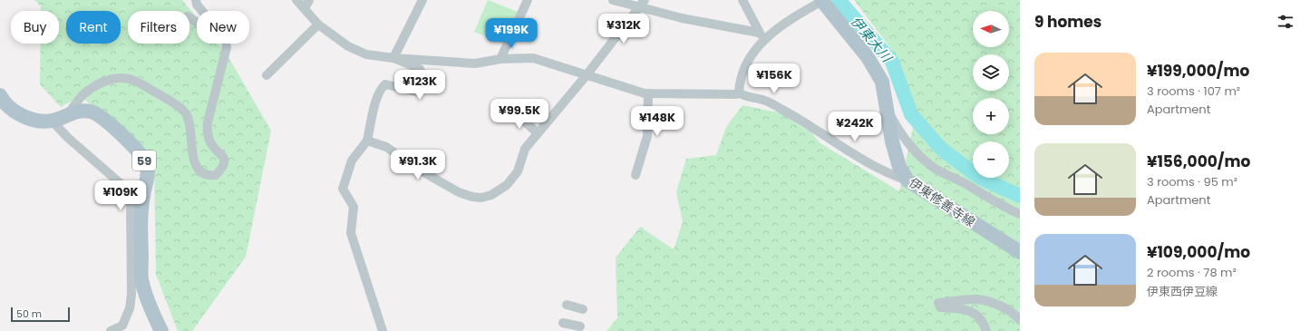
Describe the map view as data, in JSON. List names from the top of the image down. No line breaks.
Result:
{"streets":{"main road":["59","伊東修善寺線"]},"water":["伊東大川"],"scale_bar":"50 m","north":"left","page":{"heading":"9 homes","map_buttons":["+","−"],"chip":["Buy","Rent","Filters","New"],"price":["¥312K","¥199K","¥156K","¥123K","¥99.5K","¥148K","¥242K","¥91.3K","¥109K"],"list":[{"name":"¥199,000/mo","note":"3 rooms · 107 m² · Apartment"},{"name":"¥156,000/mo","note":"3 rooms · 95 m² · Apartment"},{"name":"¥109,000/mo","note":"2 rooms · 78 m² · 伊東西伊豆線"}],"scale":"50 m"}}
